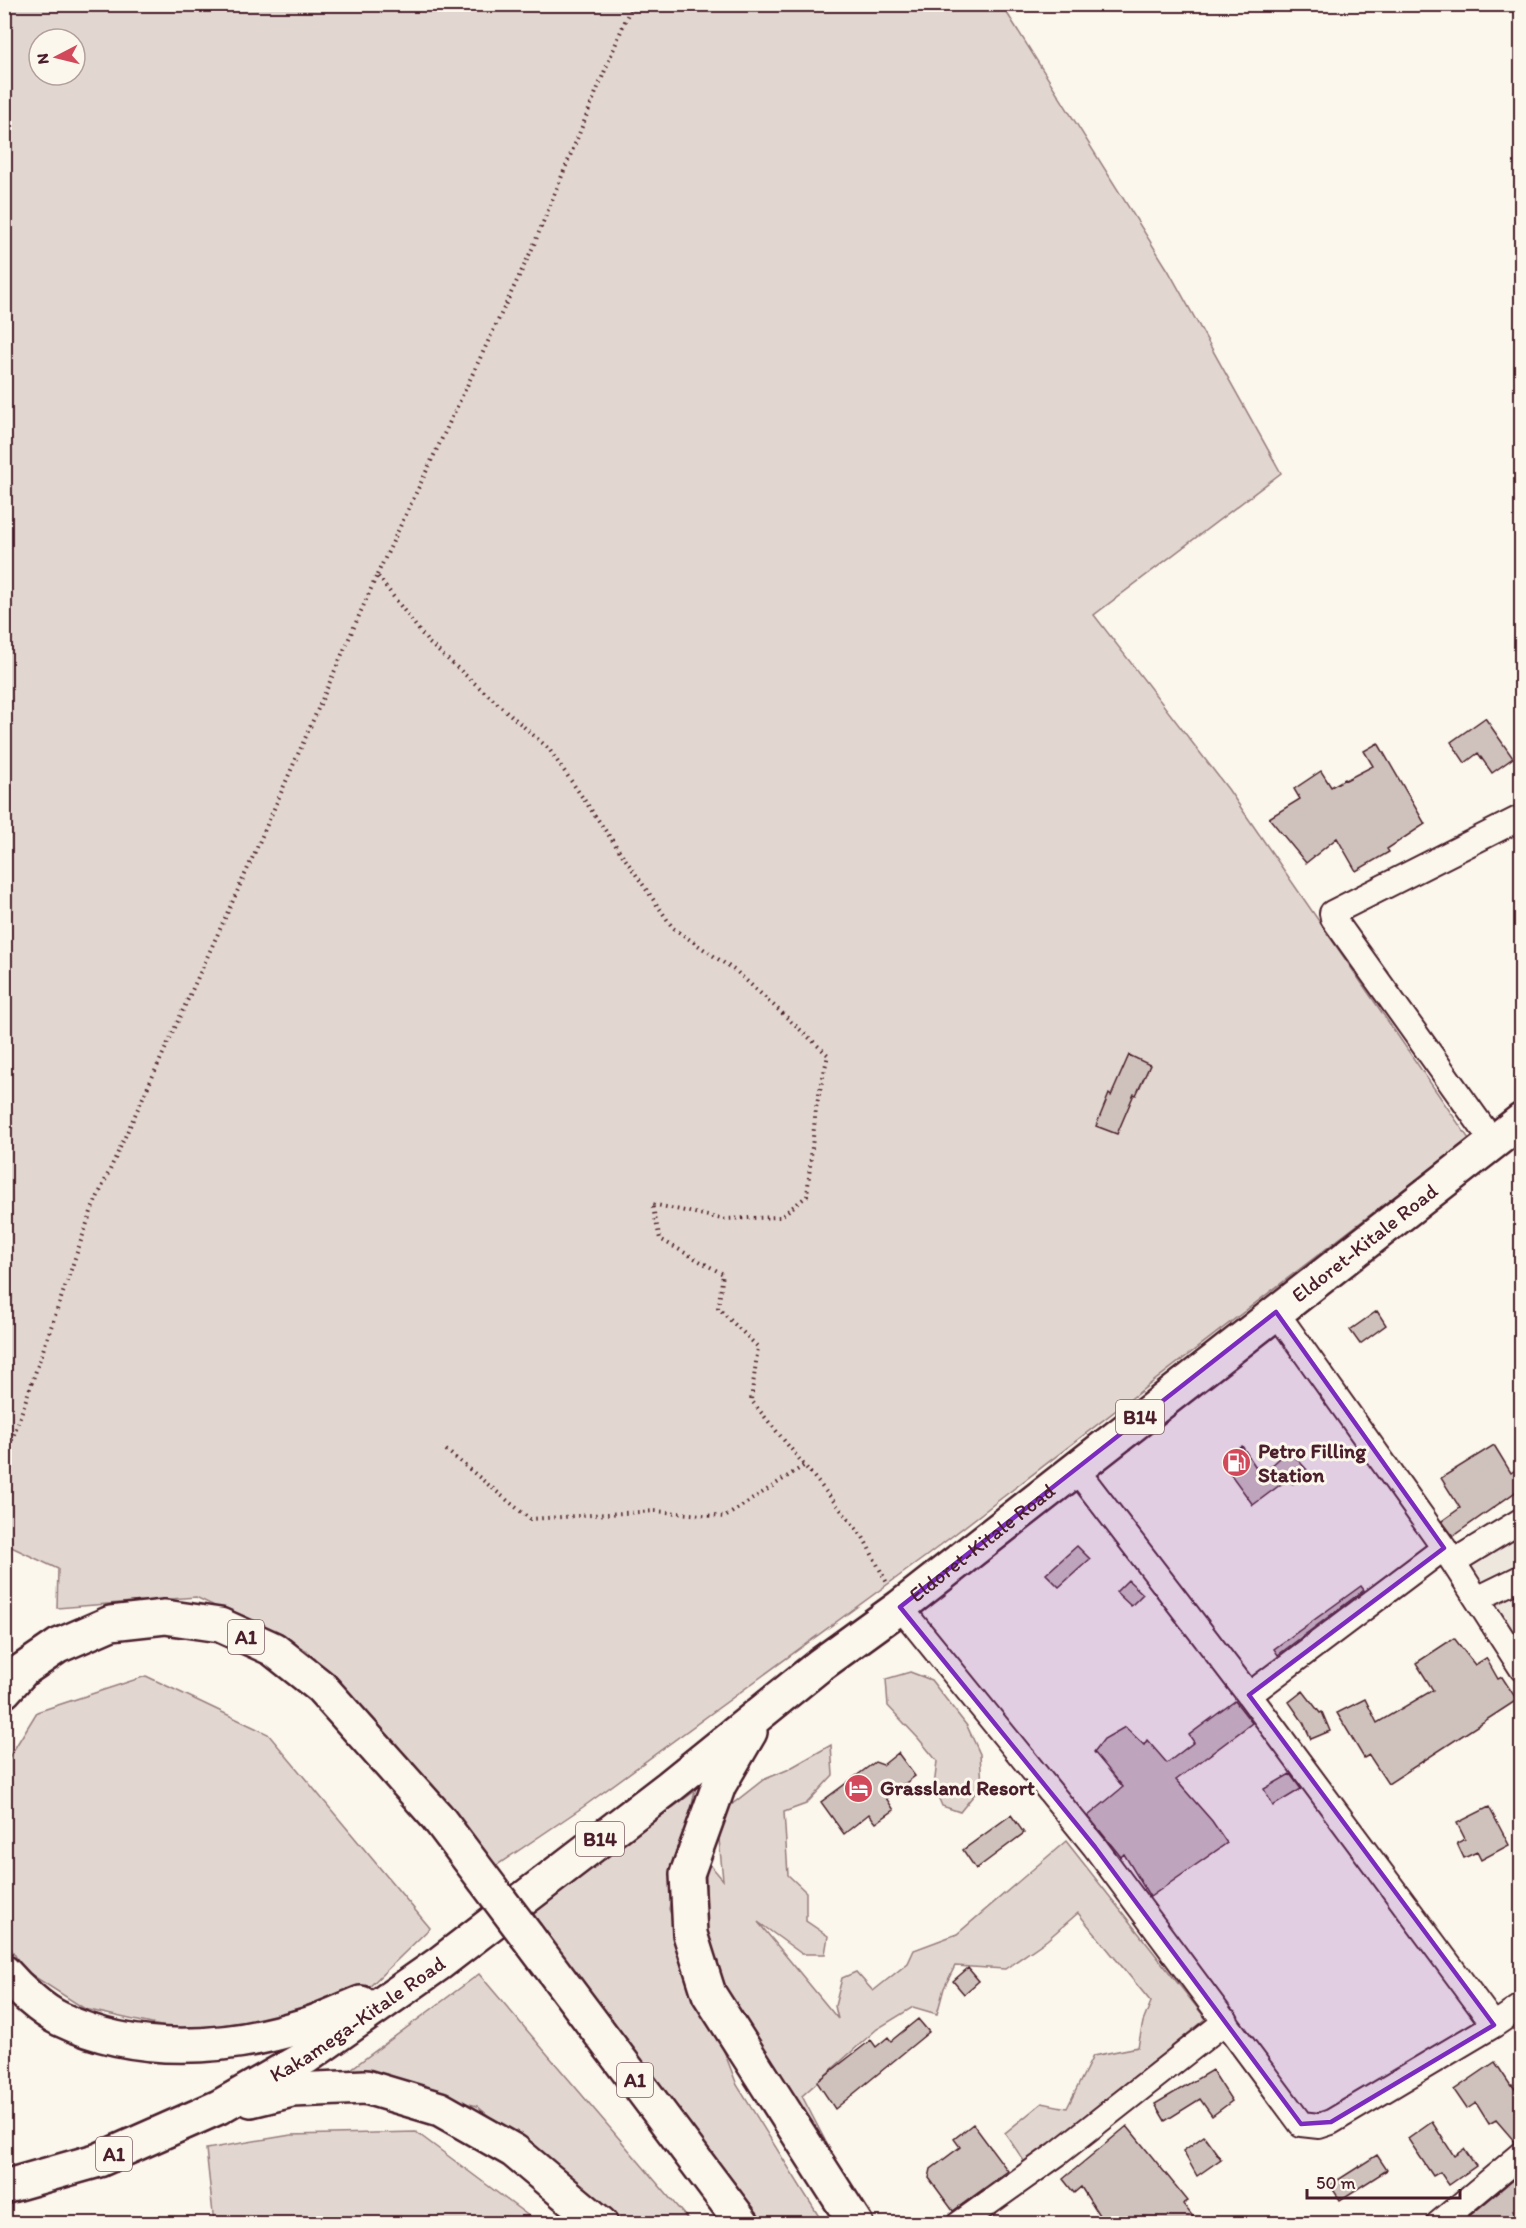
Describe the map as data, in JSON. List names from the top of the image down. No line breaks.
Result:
{"streets":{"highway":["Eldoret-Kitale Road","B14","A1","Kakamega-Kitale Road"]},"crossings":[["Eldoret-Kitale Road","Kakamega-Kitale Road"]],"places":{"fuel station":["Petro Filling Station"],"hotel":["Grassland Resort"]},"scale_bar":"50 m","north":"left"}
